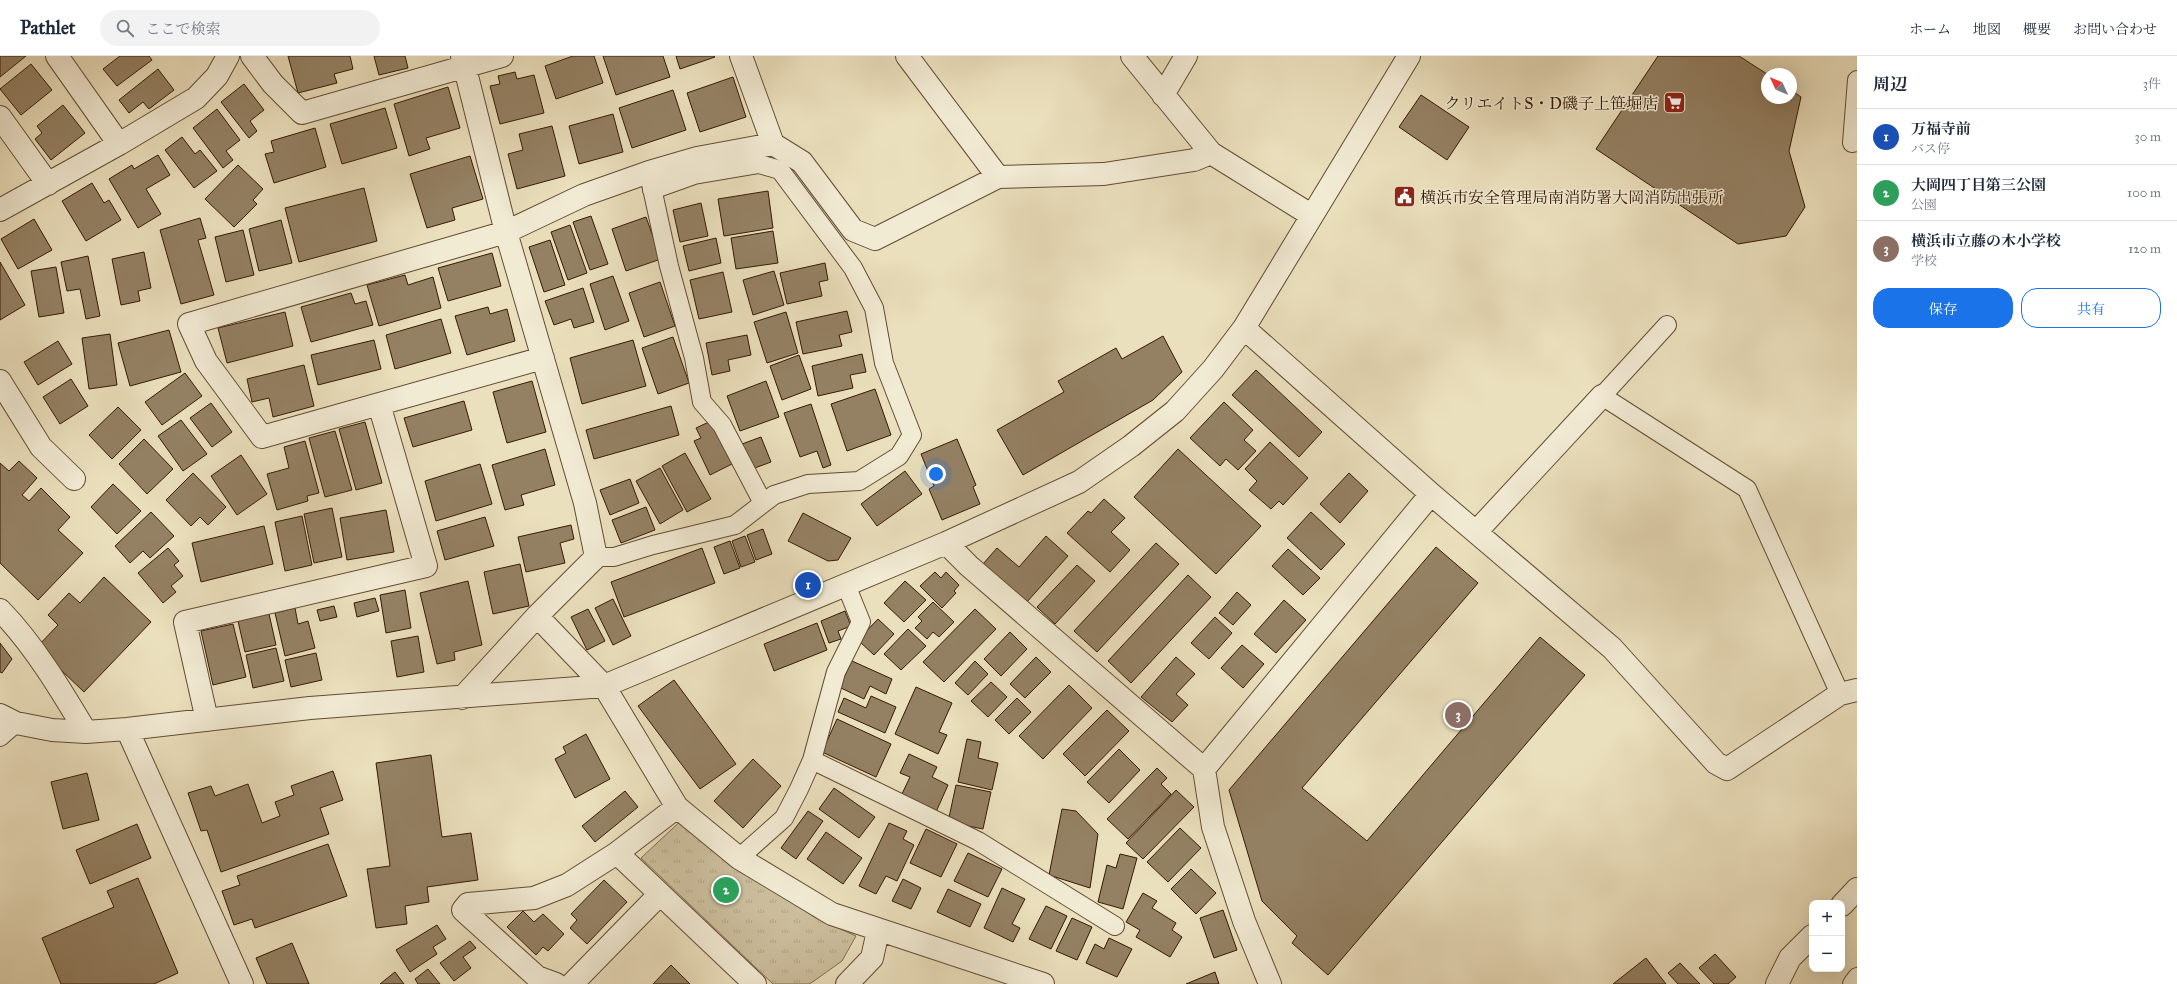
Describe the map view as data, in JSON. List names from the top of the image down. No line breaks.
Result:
{"places":{"supermarket":["クリエイトS・D磯子上笹堀店"],"public building":["横浜市安全管理局南消防署大岡消防出張所"]},"north":"top left","page":{"header":"Pathlet","search":"ここで検索","nav":["ホーム","地図","概要","お問い合わせ"],"heading":["周辺","3件"],"list":[{"mark":"1","name":"万福寺前","note":"バス停","value":"30 m"},{"mark":"2","name":"大岡四丁目第三公園","note":"公園","value":"100 m"},{"mark":"3","name":"横浜市立藤の木小学校","note":"学校","value":"120 m"}],"buttons":["保存","共有"],"pins":["1","3","2"],"map_buttons":["+","−"]}}
